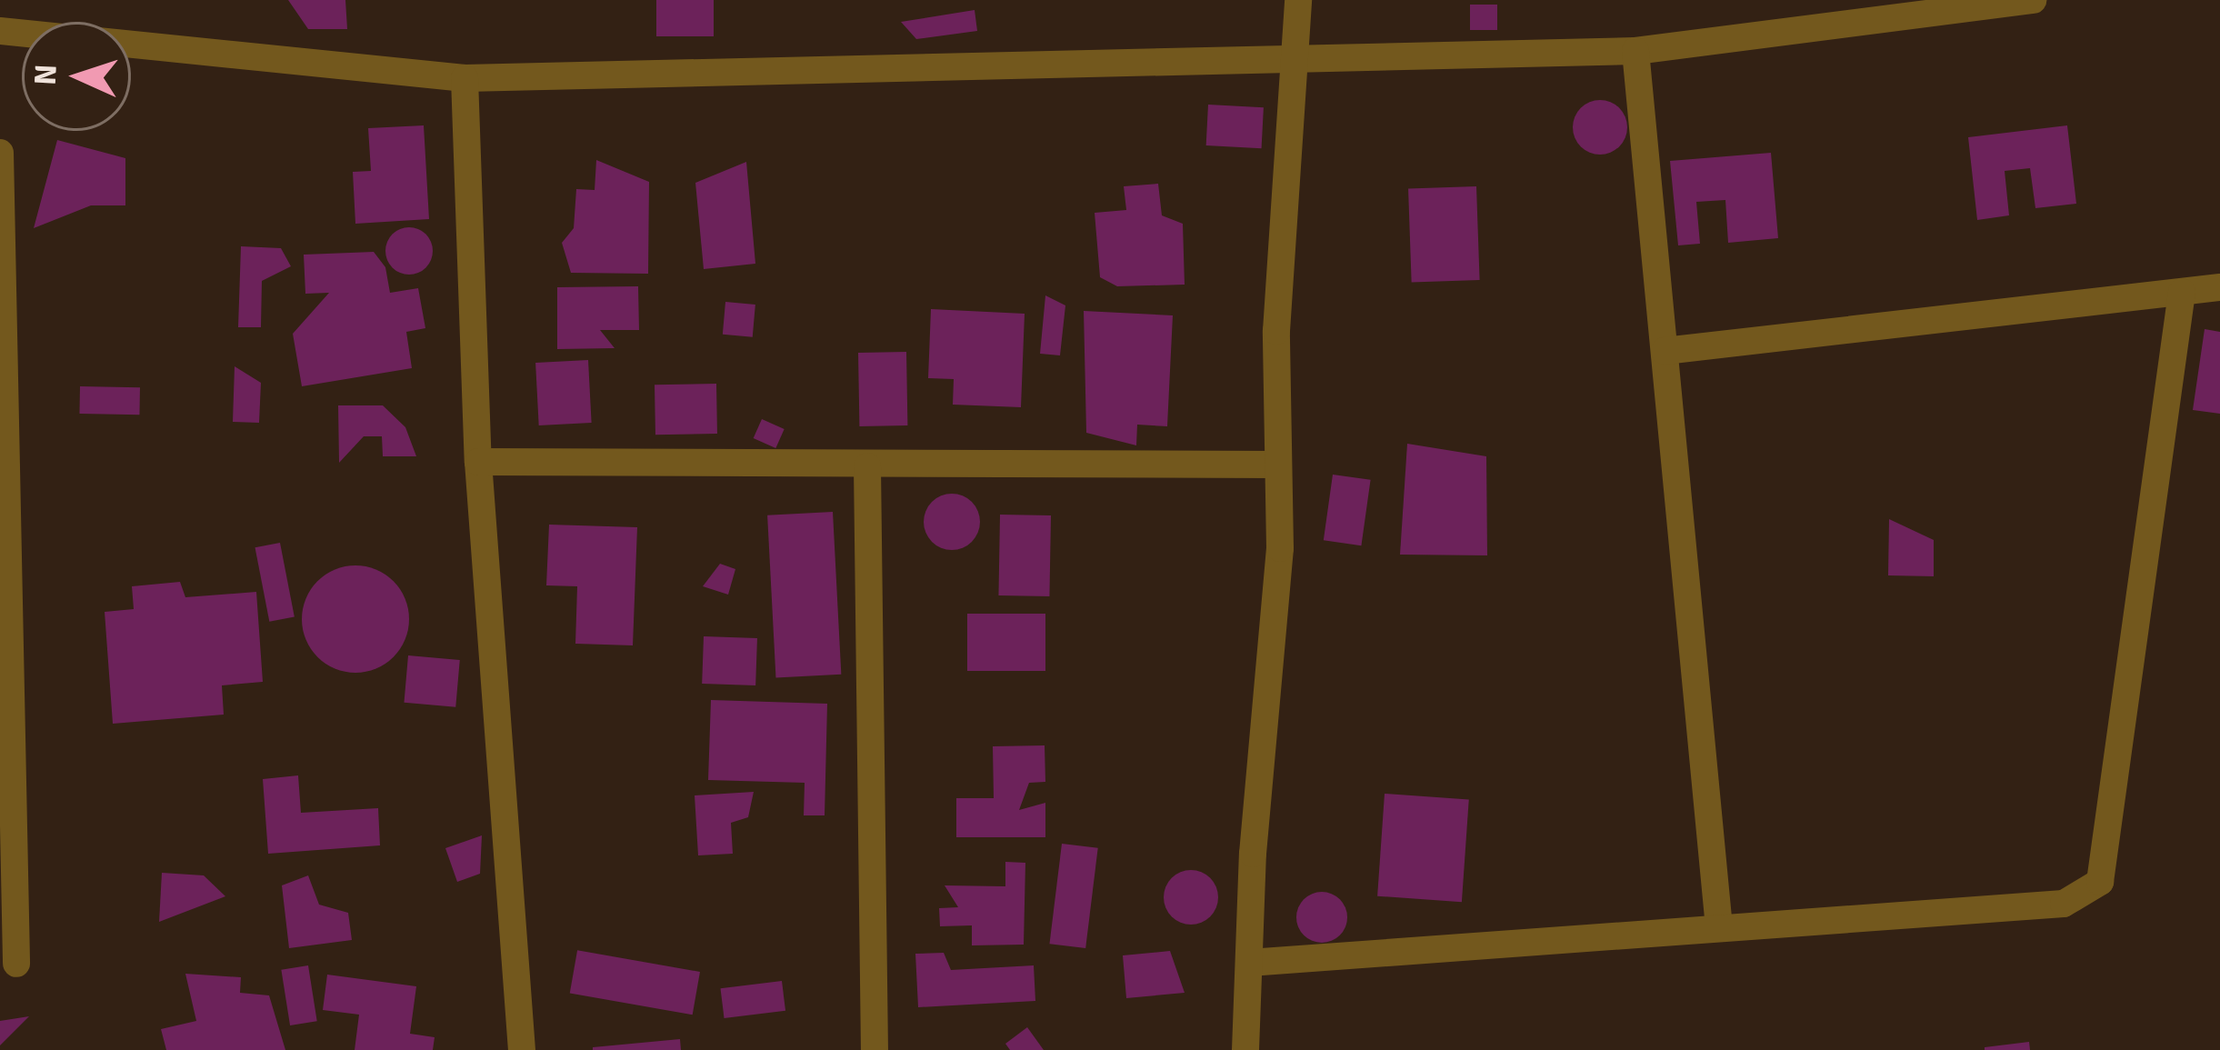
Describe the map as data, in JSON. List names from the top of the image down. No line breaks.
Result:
{"north":"left"}
